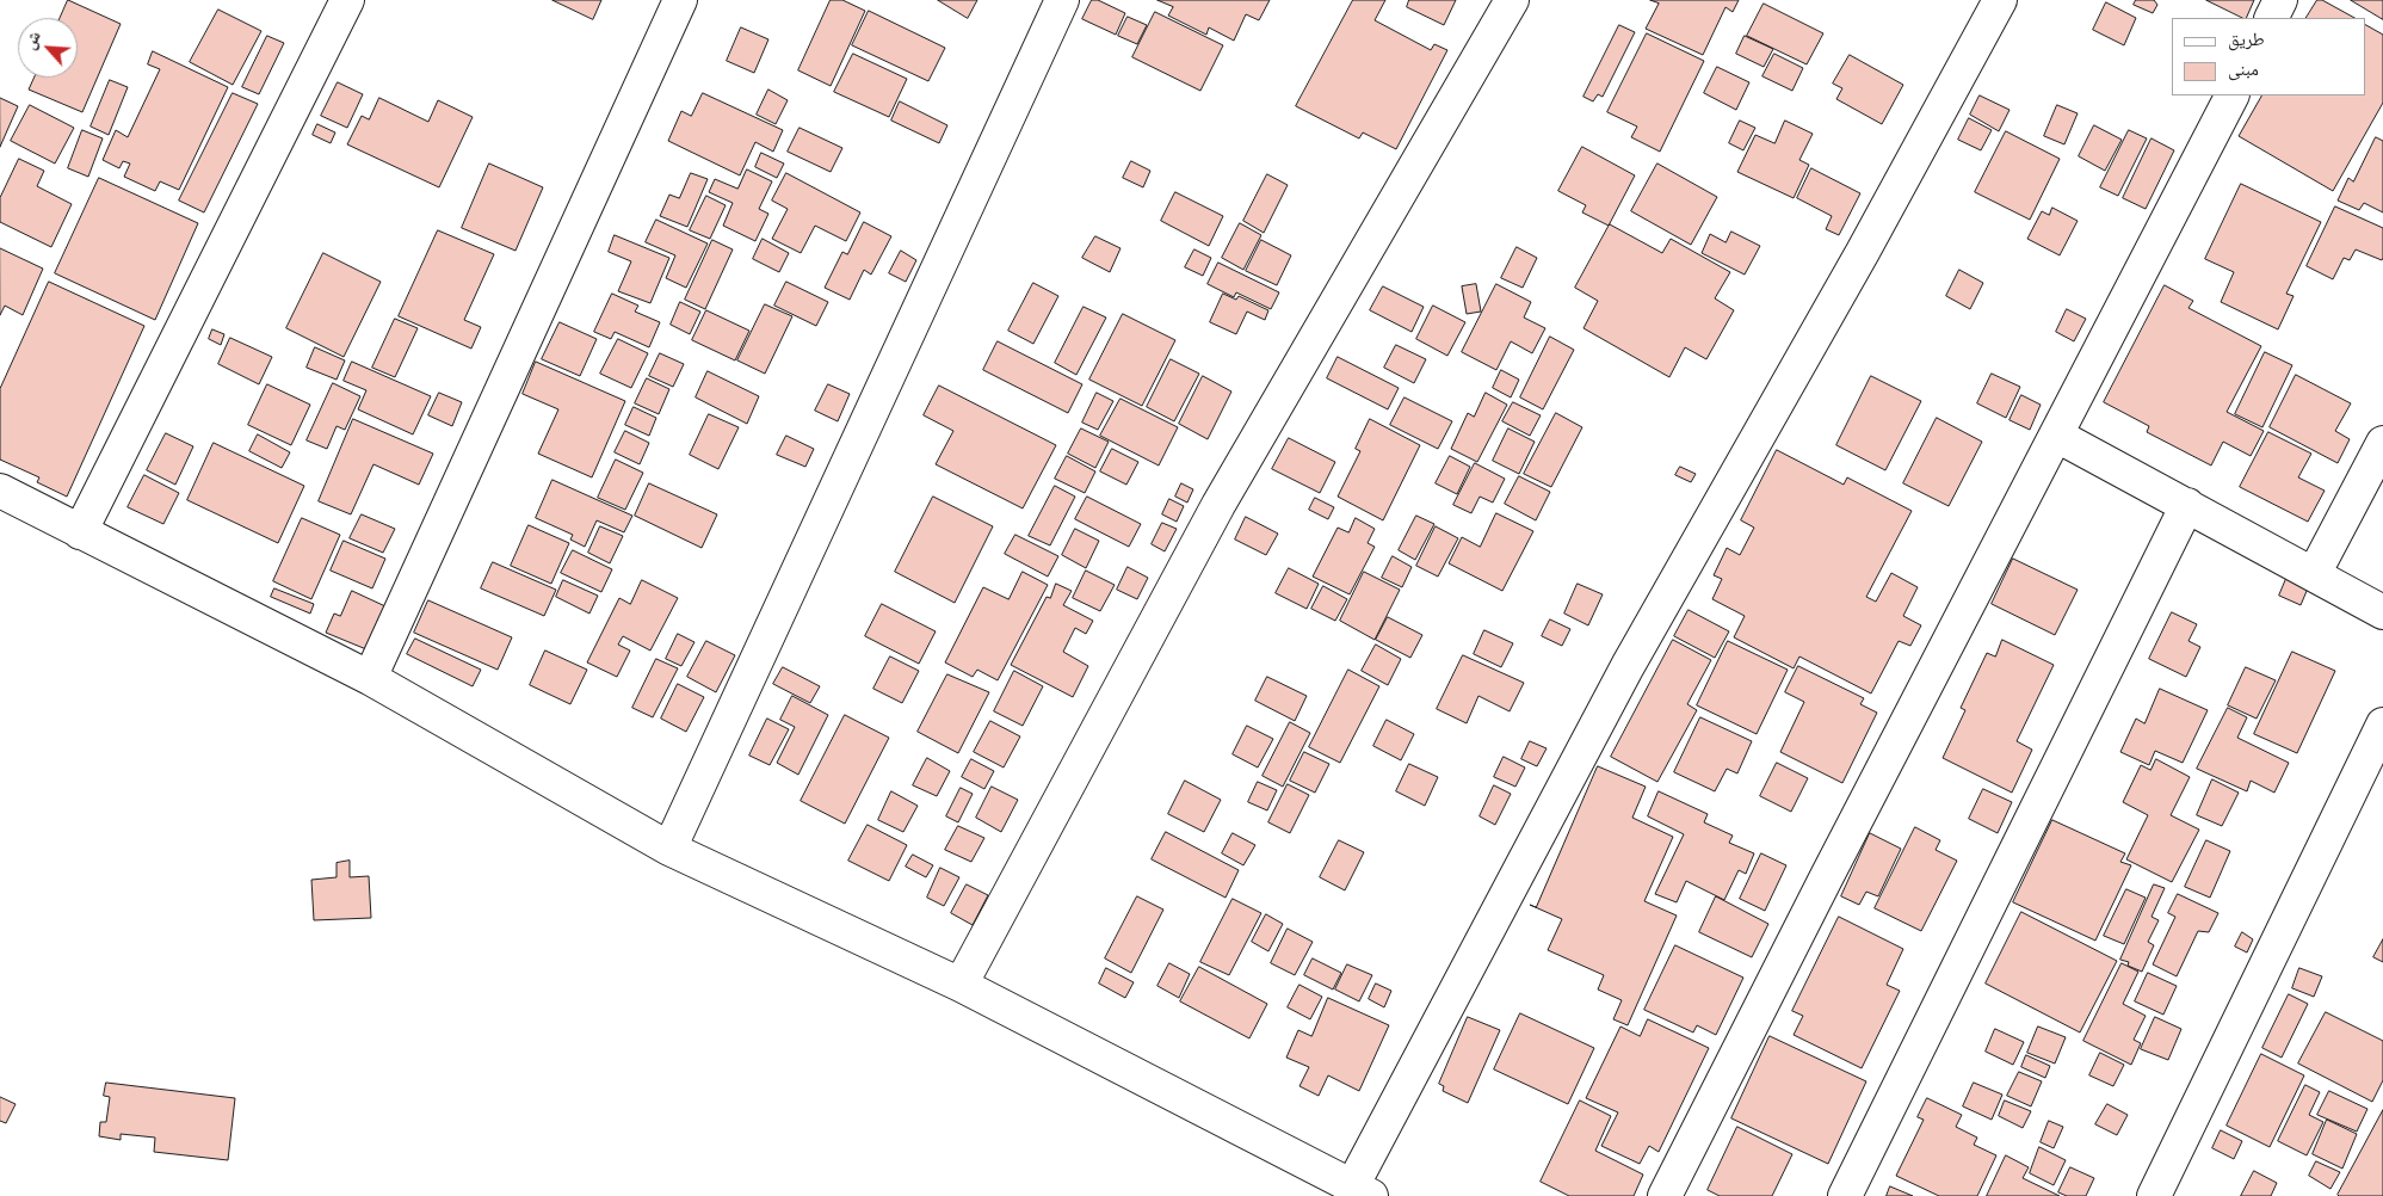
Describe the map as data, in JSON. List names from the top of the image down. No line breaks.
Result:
{"legend":["طريق","مبنى"],"north":"top left"}
